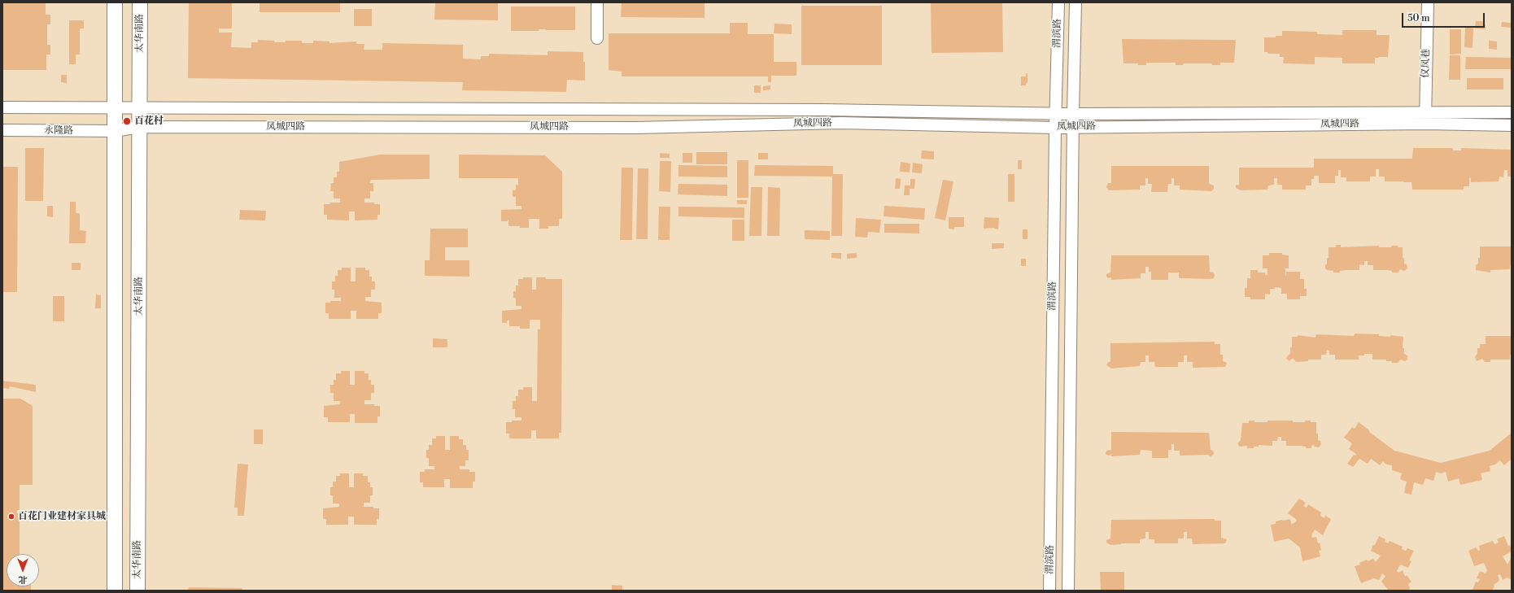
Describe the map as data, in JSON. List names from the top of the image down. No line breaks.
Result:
{"streets":{"main road":["太华南路"],"street":["渭滨路","仪凤巷","凤城四路","永隆路"]},"crossings":[["太华南路","凤城四路"],["渭滨路","凤城四路"],["仪凤巷","凤城四路"],["凤城四路","永隆路"]],"places":["百花村","百花门业建材家具城"],"scale_bar":"50 m","north":"bottom"}
